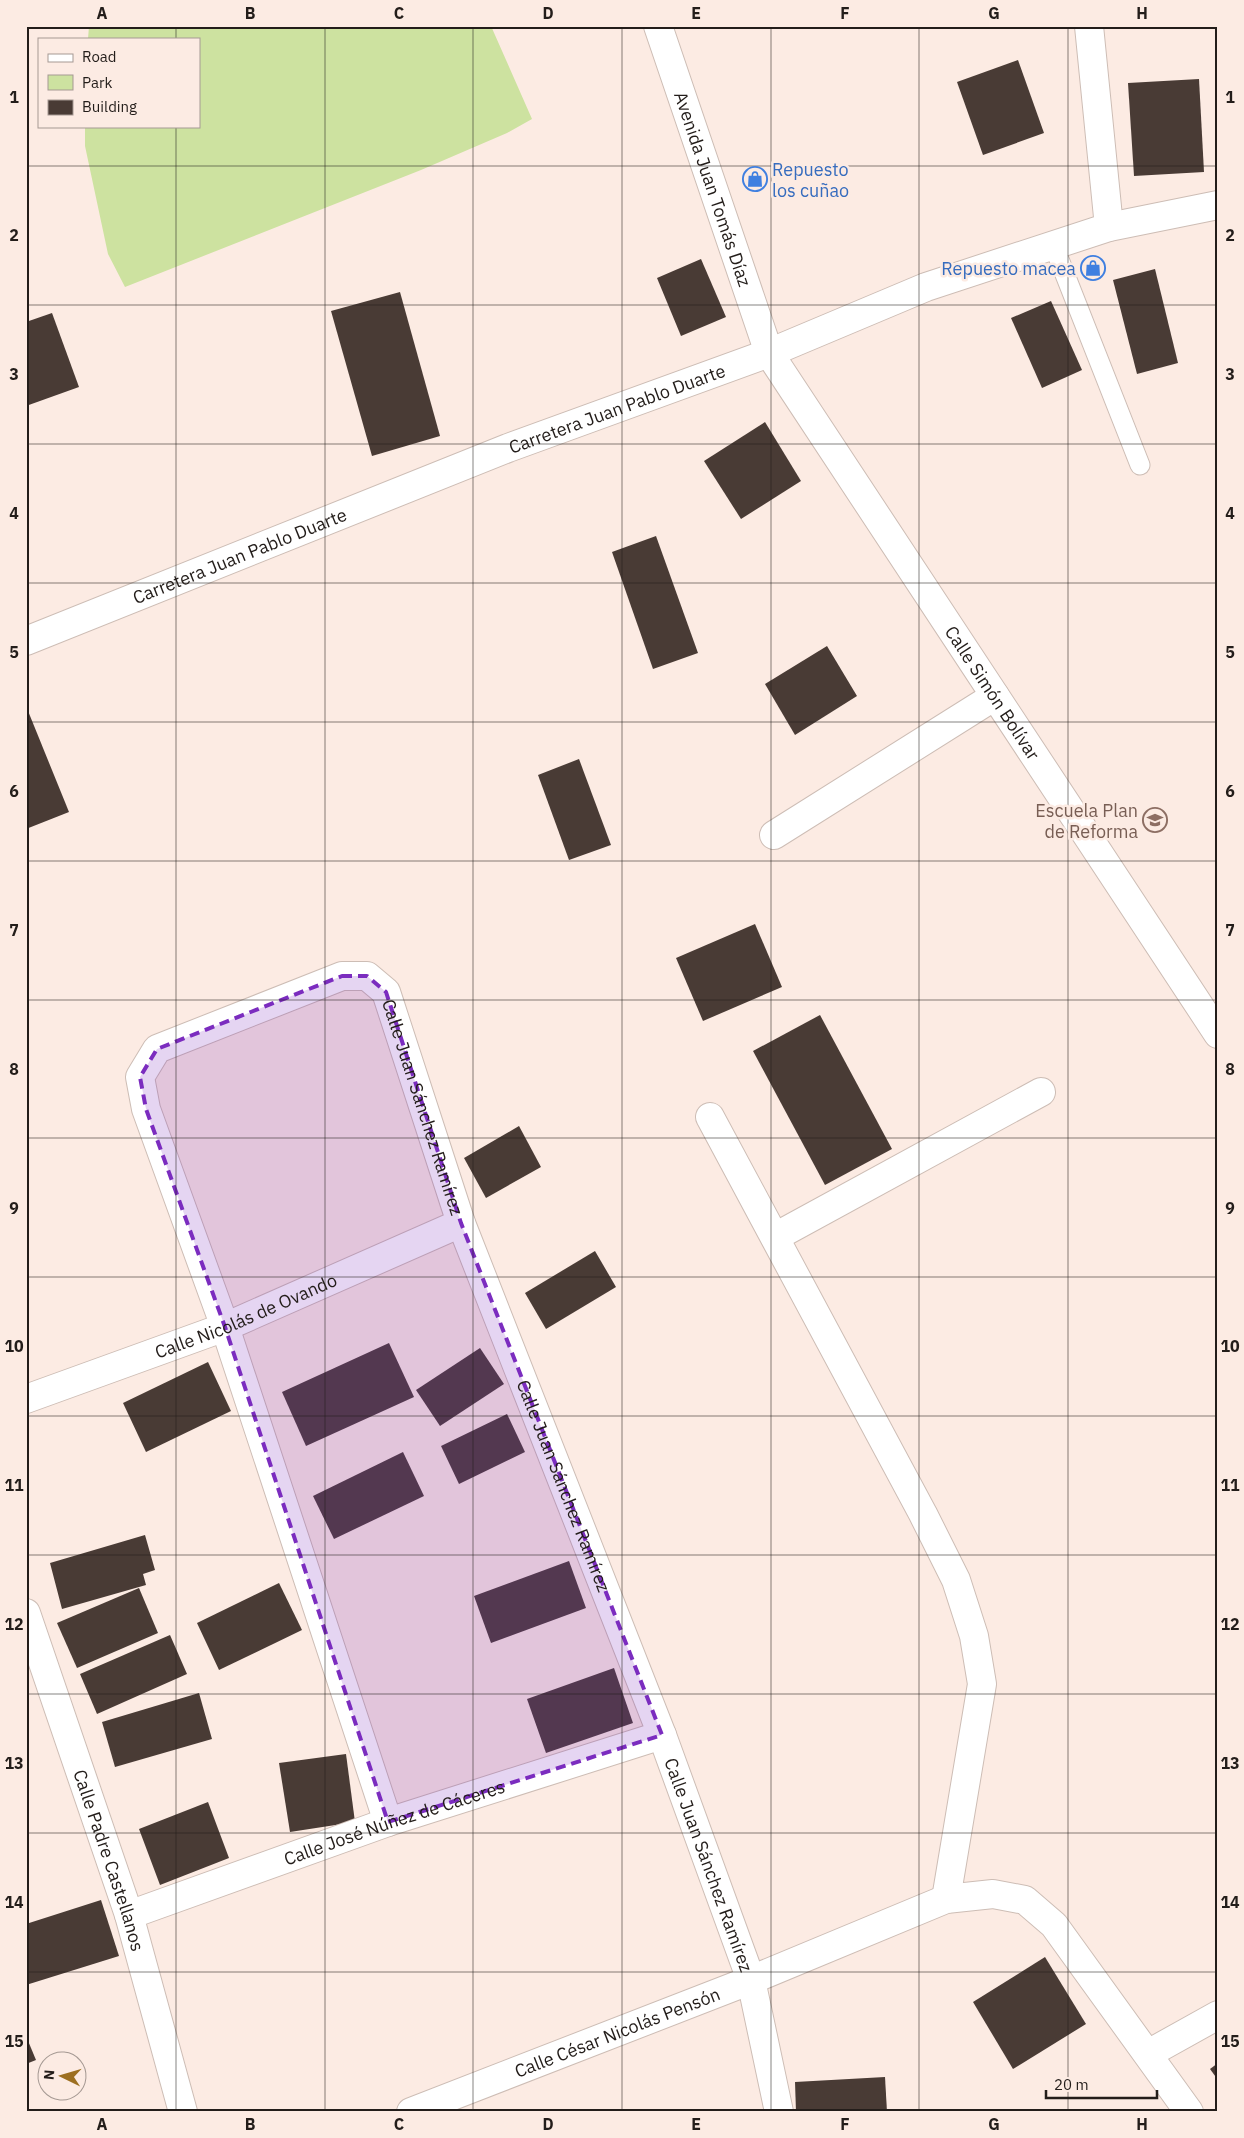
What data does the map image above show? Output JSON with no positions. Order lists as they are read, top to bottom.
{
  "streets": {
    "street": [
      "Avenida Juan Tomás Díaz",
      "Carretera Juan Pablo Duarte",
      "Calle Simón Bolívar",
      "Calle Juan Sánchez Ramírez",
      "Calle Nicolás de Ovando",
      "Calle José Núñez de Cáceres",
      "Calle Padre Castellanos",
      "Calle César Nicolás Pensón"
    ]
  },
  "crossings": [
    ["Avenida Juan Tomás Díaz", "Carretera Juan Pablo Duarte"],
    ["Avenida Juan Tomás Díaz", "Calle Simón Bolívar"],
    ["Carretera Juan Pablo Duarte", "Calle Simón Bolívar"],
    ["Calle Juan Sánchez Ramírez", "Calle Nicolás de Ovando"],
    ["Calle Juan Sánchez Ramírez", "Calle José Núñez de Cáceres"],
    ["Calle Juan Sánchez Ramírez", "Calle César Nicolás Pensón"],
    ["Calle José Núñez de Cáceres", "Calle Padre Castellanos"]
  ],
  "places": {
    "shop": ["Repuesto los cuñao", "Repuesto macea"],
    "school or university": ["Escuela Plan de Reforma"]
  },
  "legend": ["Road", "Park", "Building"],
  "scale_bar": "20 m",
  "north": "left",
  "grid": {
    "columns": [
      "A",
      "B",
      "C",
      "D",
      "E",
      "F",
      "G",
      "H"
    ],
    "rows": [
      "1",
      "2",
      "3",
      "4",
      "5",
      "6",
      "7",
      "8",
      "9",
      "10",
      "11",
      "12",
      "13",
      "14",
      "15"
    ]
  }
}
